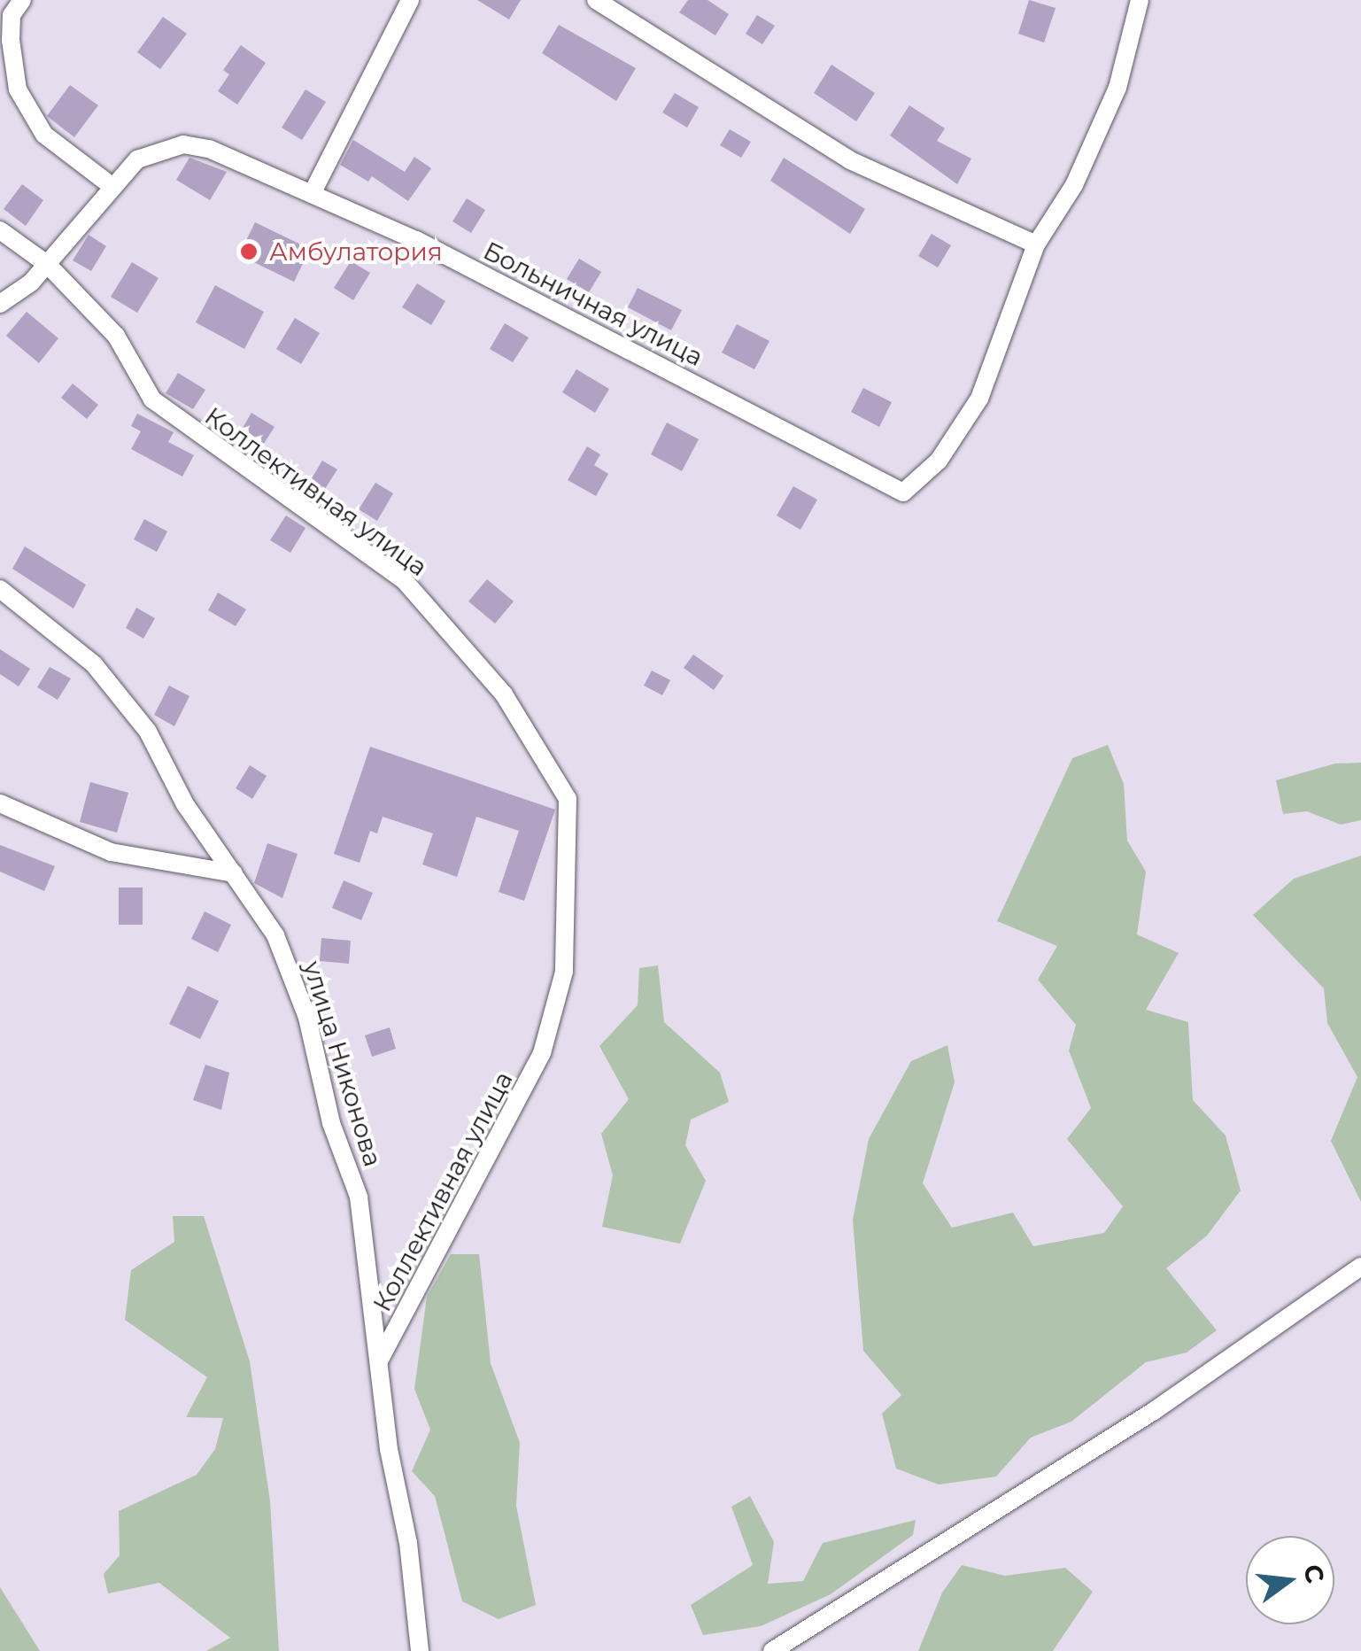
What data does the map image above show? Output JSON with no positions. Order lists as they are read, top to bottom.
{
  "streets": {
    "street": ["Больничная улица", "Коллективная улица", "улица Никонова"]
  },
  "crossings": [
    ["Больничная улица", "Коллективная улица"],
    ["Коллективная улица", "улица Никонова"]
  ],
  "places": ["Амбулатория"],
  "north": "right"
}
